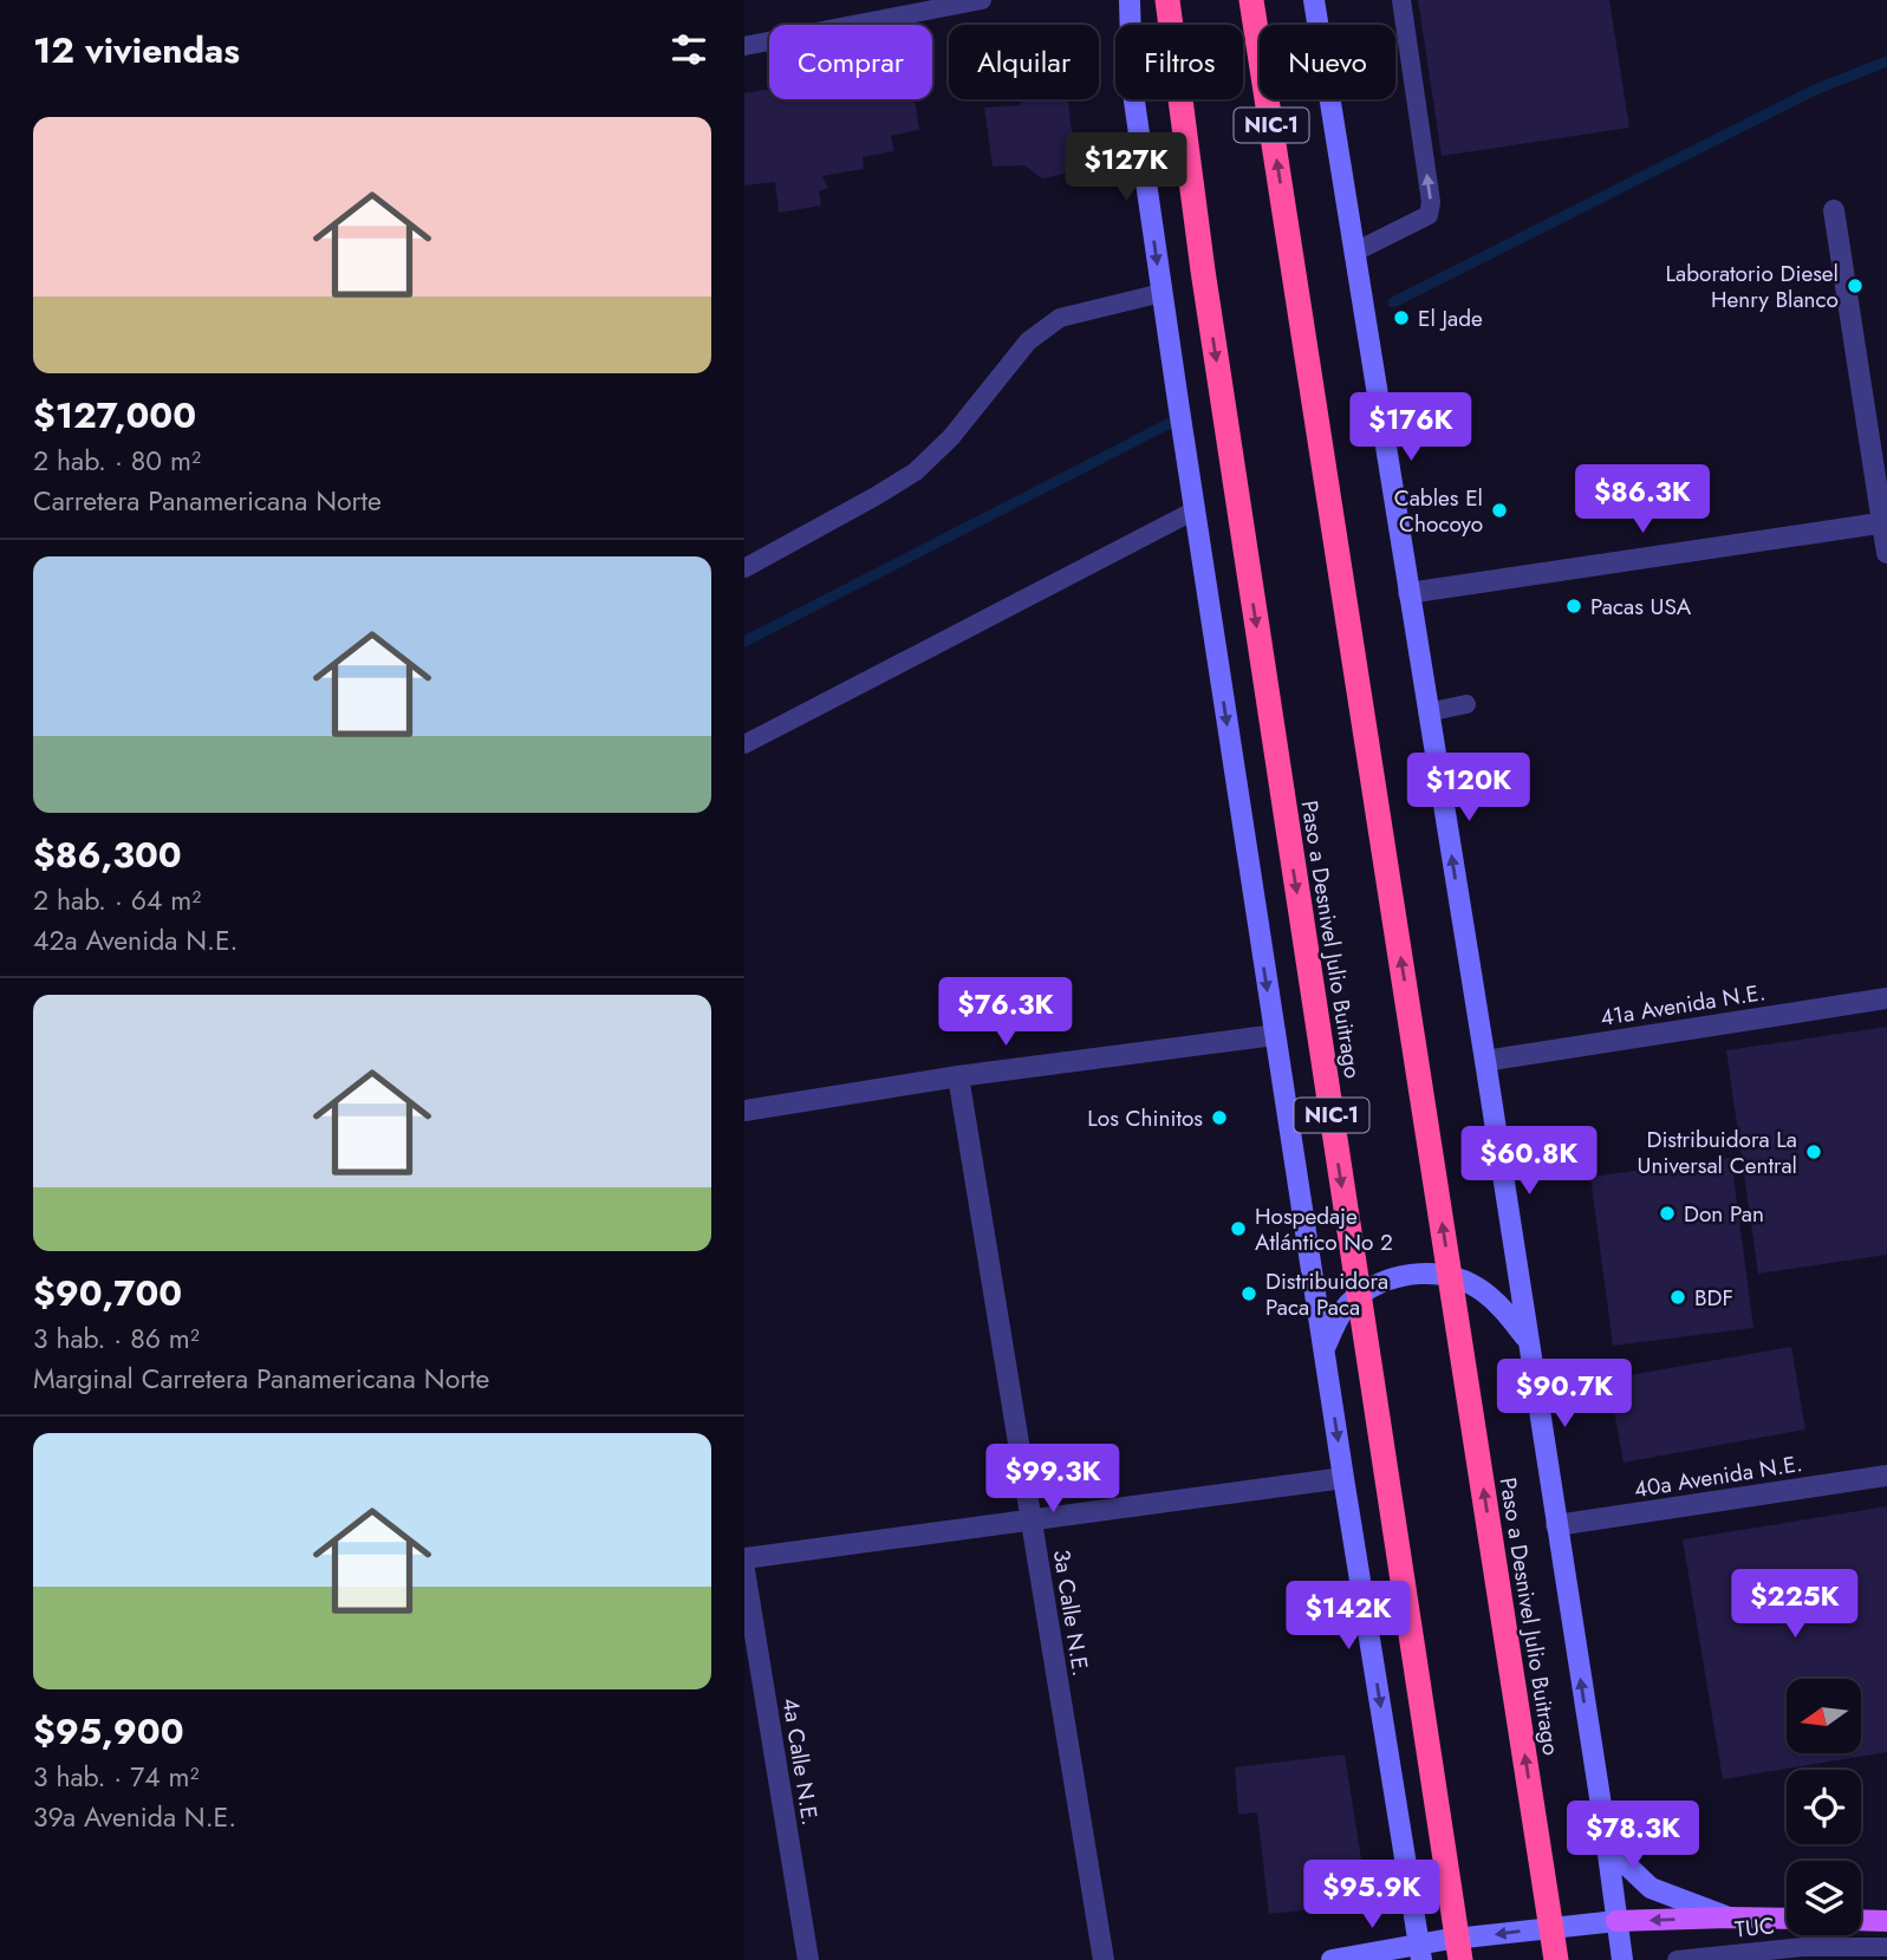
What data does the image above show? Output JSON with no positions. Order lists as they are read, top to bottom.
{
  "streets": {
    "highway": ["NIC-1", "Paso a Desnivel Julio Buitrago"],
    "street": [
      "41a Avenida N.E.",
      "40a Avenida N.E.",
      "3a Calle N.E.",
      "4a Calle N.E."
    ],
    "lane": ["TUC"]
  },
  "places": [
    "Laboratorio Diesel Henry Blanco",
    "El Jade",
    "Cables El Chocoyo",
    "Pacas USA",
    "Los Chinitos",
    "Distribuidora La Universal Central",
    "Don Pan",
    "Hospedaje Atlántico No 2",
    "Distribuidora Paca Paca",
    "BDF"
  ],
  "north": "left",
  "page": {
    "heading": "12 viviendas",
    "chip": [
      "Comprar",
      "Alquilar",
      "Filtros",
      "Nuevo"
    ],
    "list": [
      {
        "name": "$127,000",
        "note": "2 hab. · 80 m² · Carretera Panamericana Norte"
      },
      {
        "name": "$86,300",
        "note": "2 hab. · 64 m² · 42a Avenida N.E."
      },
      {
        "name": "$90,700",
        "note": "3 hab. · 86 m² · Marginal Carretera Panamericana Norte"
      },
      {
        "name": "$95,900",
        "note": "3 hab. · 74 m² · 39a Avenida N.E."
      }
    ],
    "price": [
      "$127K",
      "$176K",
      "$86.3K",
      "$120K",
      "$76.3K",
      "$60.8K",
      "$90.7K",
      "$99.3K",
      "$225K",
      "$142K",
      "$78.3K",
      "$95.9K"
    ]
  }
}
